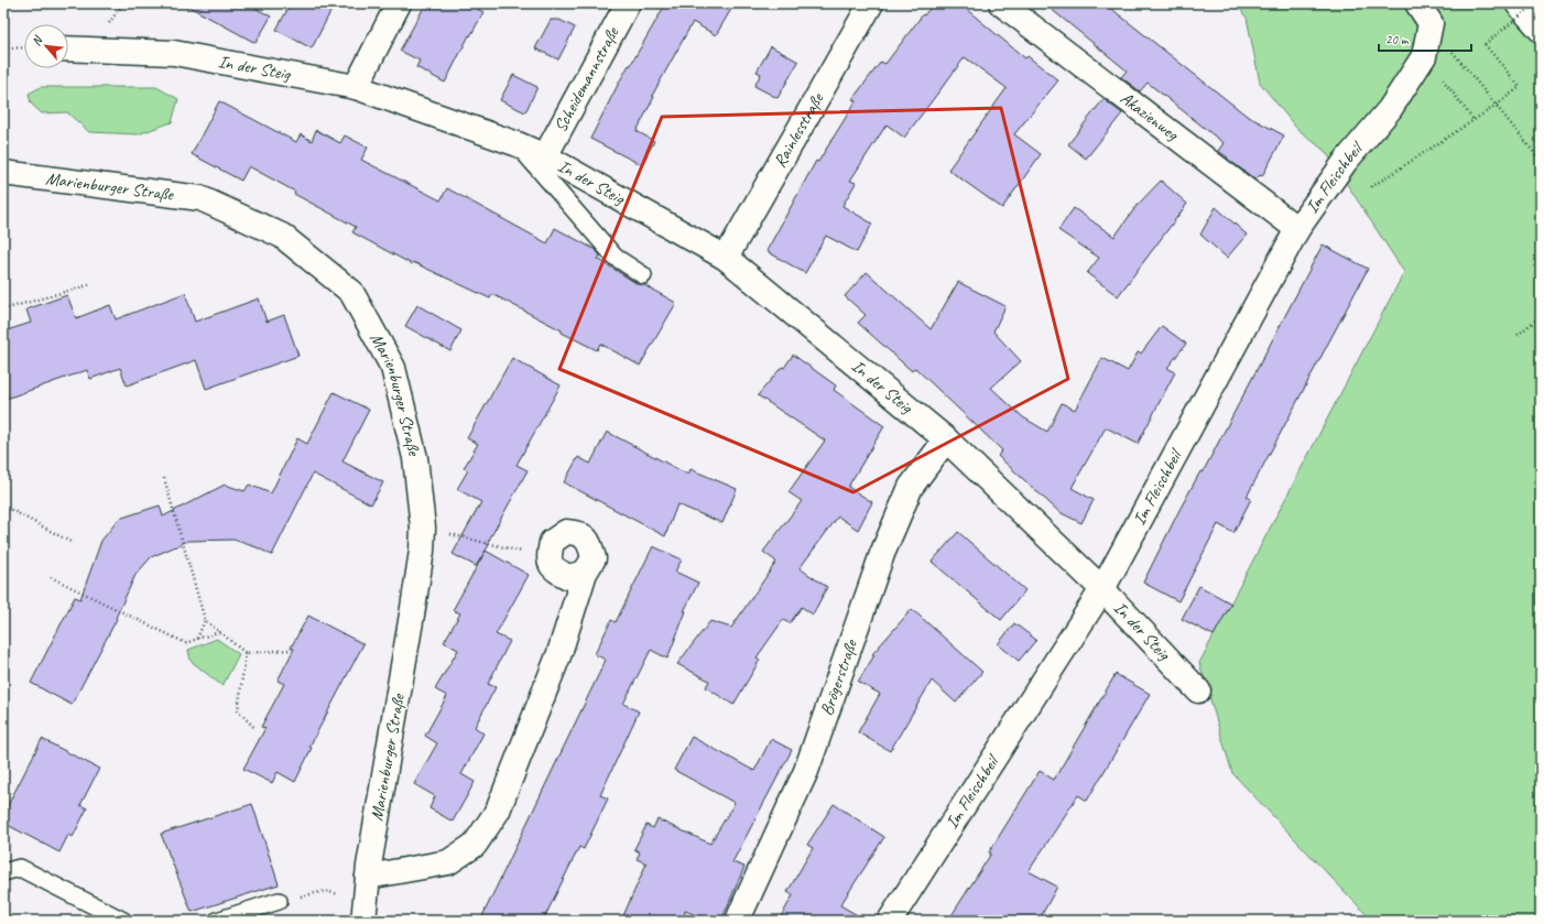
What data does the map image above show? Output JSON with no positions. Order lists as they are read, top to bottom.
{
  "streets": {
    "street": [
      "In der Steig",
      "Scheidemannstraße",
      "Akazienweg",
      "Rainlesstraße",
      "Im Fleischbeil",
      "Marienburger Straße",
      "Brögerstraße"
    ]
  },
  "crossings": [
    ["In der Steig", "Scheidemannstraße"],
    ["In der Steig", "Rainlesstraße"],
    ["In der Steig", "Im Fleischbeil"],
    ["In der Steig", "Brögerstraße"],
    ["Akazienweg", "Im Fleischbeil"]
  ],
  "scale_bar": "20 m",
  "north": "top left"
}
